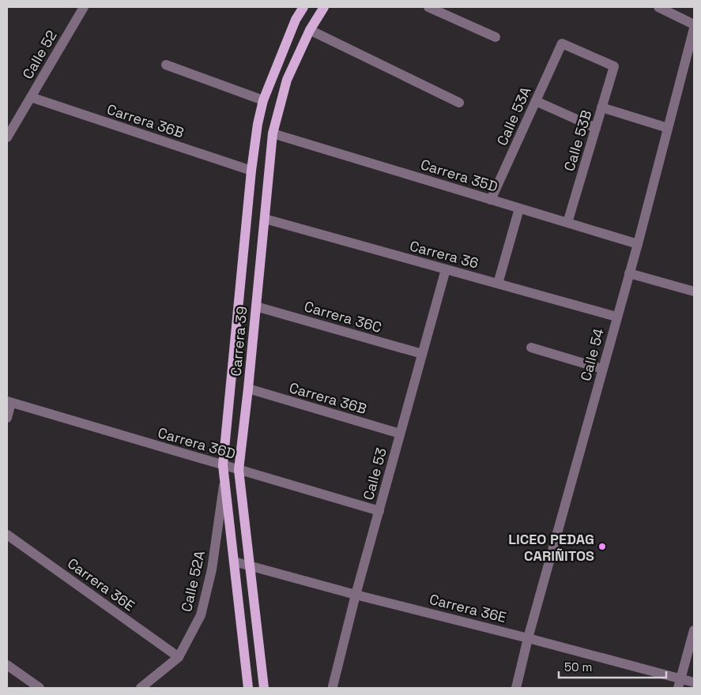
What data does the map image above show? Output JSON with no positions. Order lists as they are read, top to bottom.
{
  "streets": {
    "main road": ["Carrera 39"],
    "street": [
      "Calle 52",
      "Calle 53A",
      "Carrera 36B",
      "Calle 53B",
      "Carrera 35D",
      "Carrera 36",
      "Carrera 36C",
      "Calle 54",
      "Carrera 36D",
      "Calle 53",
      "Calle 52A",
      "Carrera 36E"
    ]
  },
  "crossings": [
    ["Calle 52", "Carrera 36B"],
    ["Calle 53A", "Calle 53B"],
    ["Calle 53A", "Carrera 35D"],
    ["Carrera 36B", "Carrera 39"],
    ["Carrera 36B", "Calle 53"],
    ["Calle 53B", "Carrera 35D"],
    ["Carrera 35D", "Carrera 39"],
    ["Carrera 35D", "Calle 54"],
    ["Carrera 36", "Carrera 39"],
    ["Carrera 36", "Calle 54"],
    ["Carrera 36", "Calle 53"],
    ["Carrera 36C", "Carrera 39"],
    ["Carrera 36C", "Calle 53"],
    ["Carrera 39", "Carrera 36D"],
    ["Carrera 39", "Calle 52A"],
    ["Carrera 39", "Carrera 36E"],
    ["Calle 54", "Carrera 36E"],
    ["Carrera 36D", "Calle 53"],
    ["Calle 53", "Carrera 36E"],
    ["Calle 52A", "Carrera 36E"]
  ],
  "places": ["LICEO PEDAG CARIÑITOS"],
  "scale_bar": "50 m"
}
